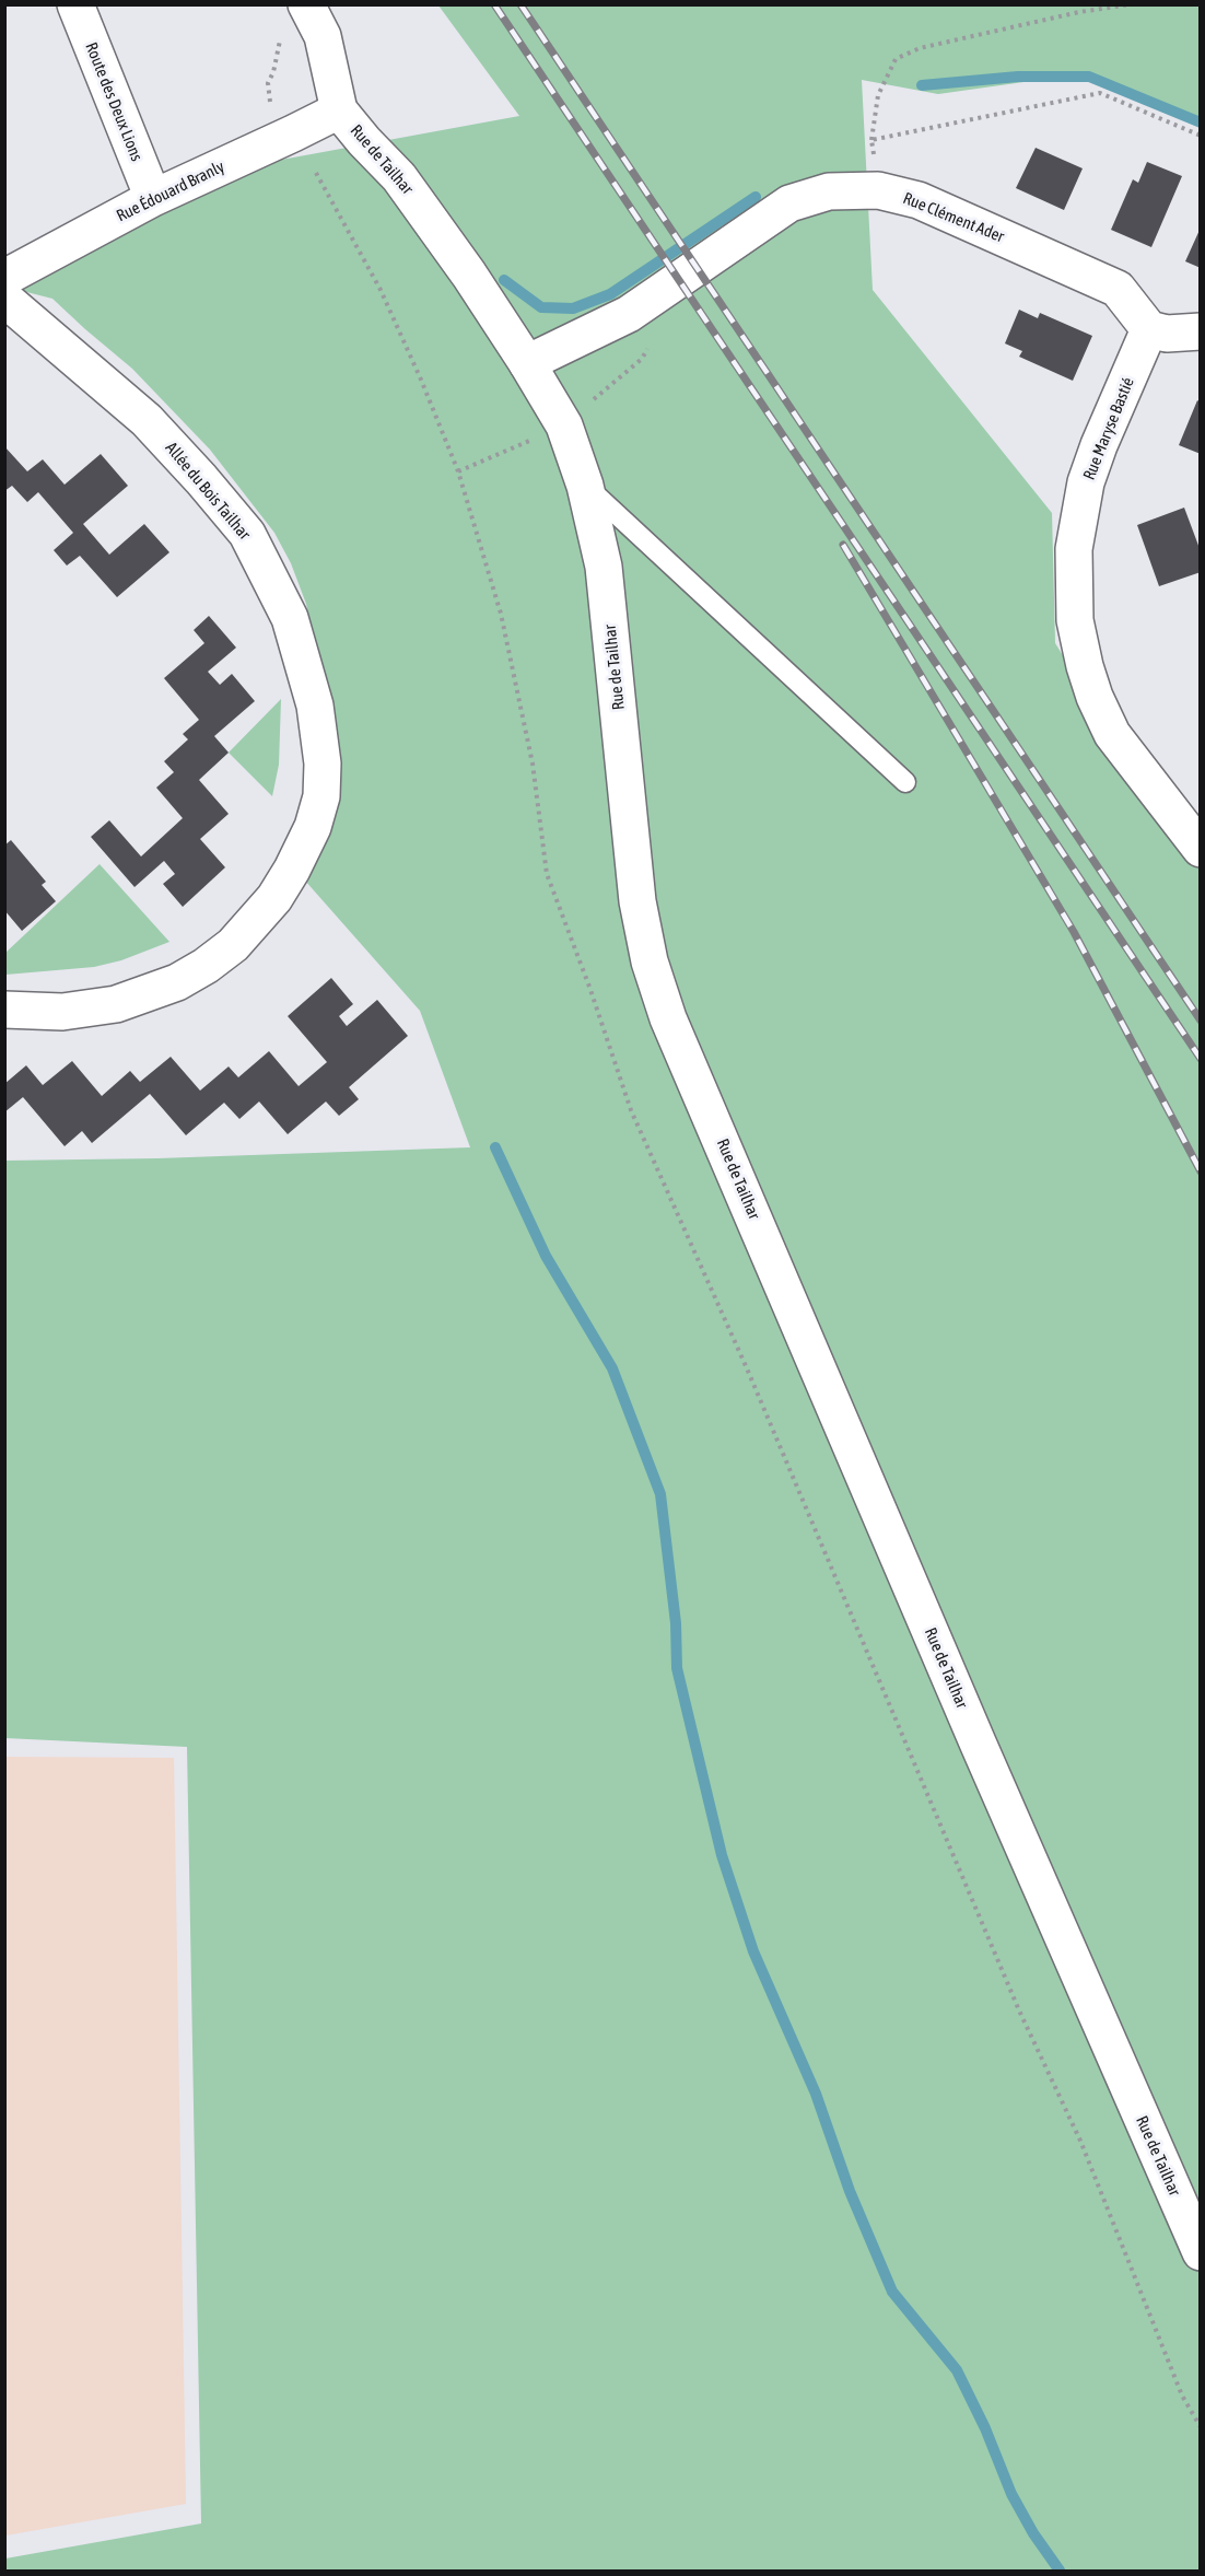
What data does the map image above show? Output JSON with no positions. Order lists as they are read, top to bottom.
{
  "streets": {
    "street": [
      "Route des Deux Lions",
      "Rue de Tailhar",
      "Rue Édouard Branly",
      "Rue Clément Ader",
      "Rue Maryse Bastié",
      "Allée du Bois Tailhar"
    ]
  },
  "crossings": [
    ["Route des Deux Lions", "Rue Édouard Branly"],
    ["Rue de Tailhar", "Rue Édouard Branly"],
    ["Rue de Tailhar", "Rue Clément Ader"],
    ["Rue Clément Ader", "Rue Maryse Bastié"]
  ]
}
